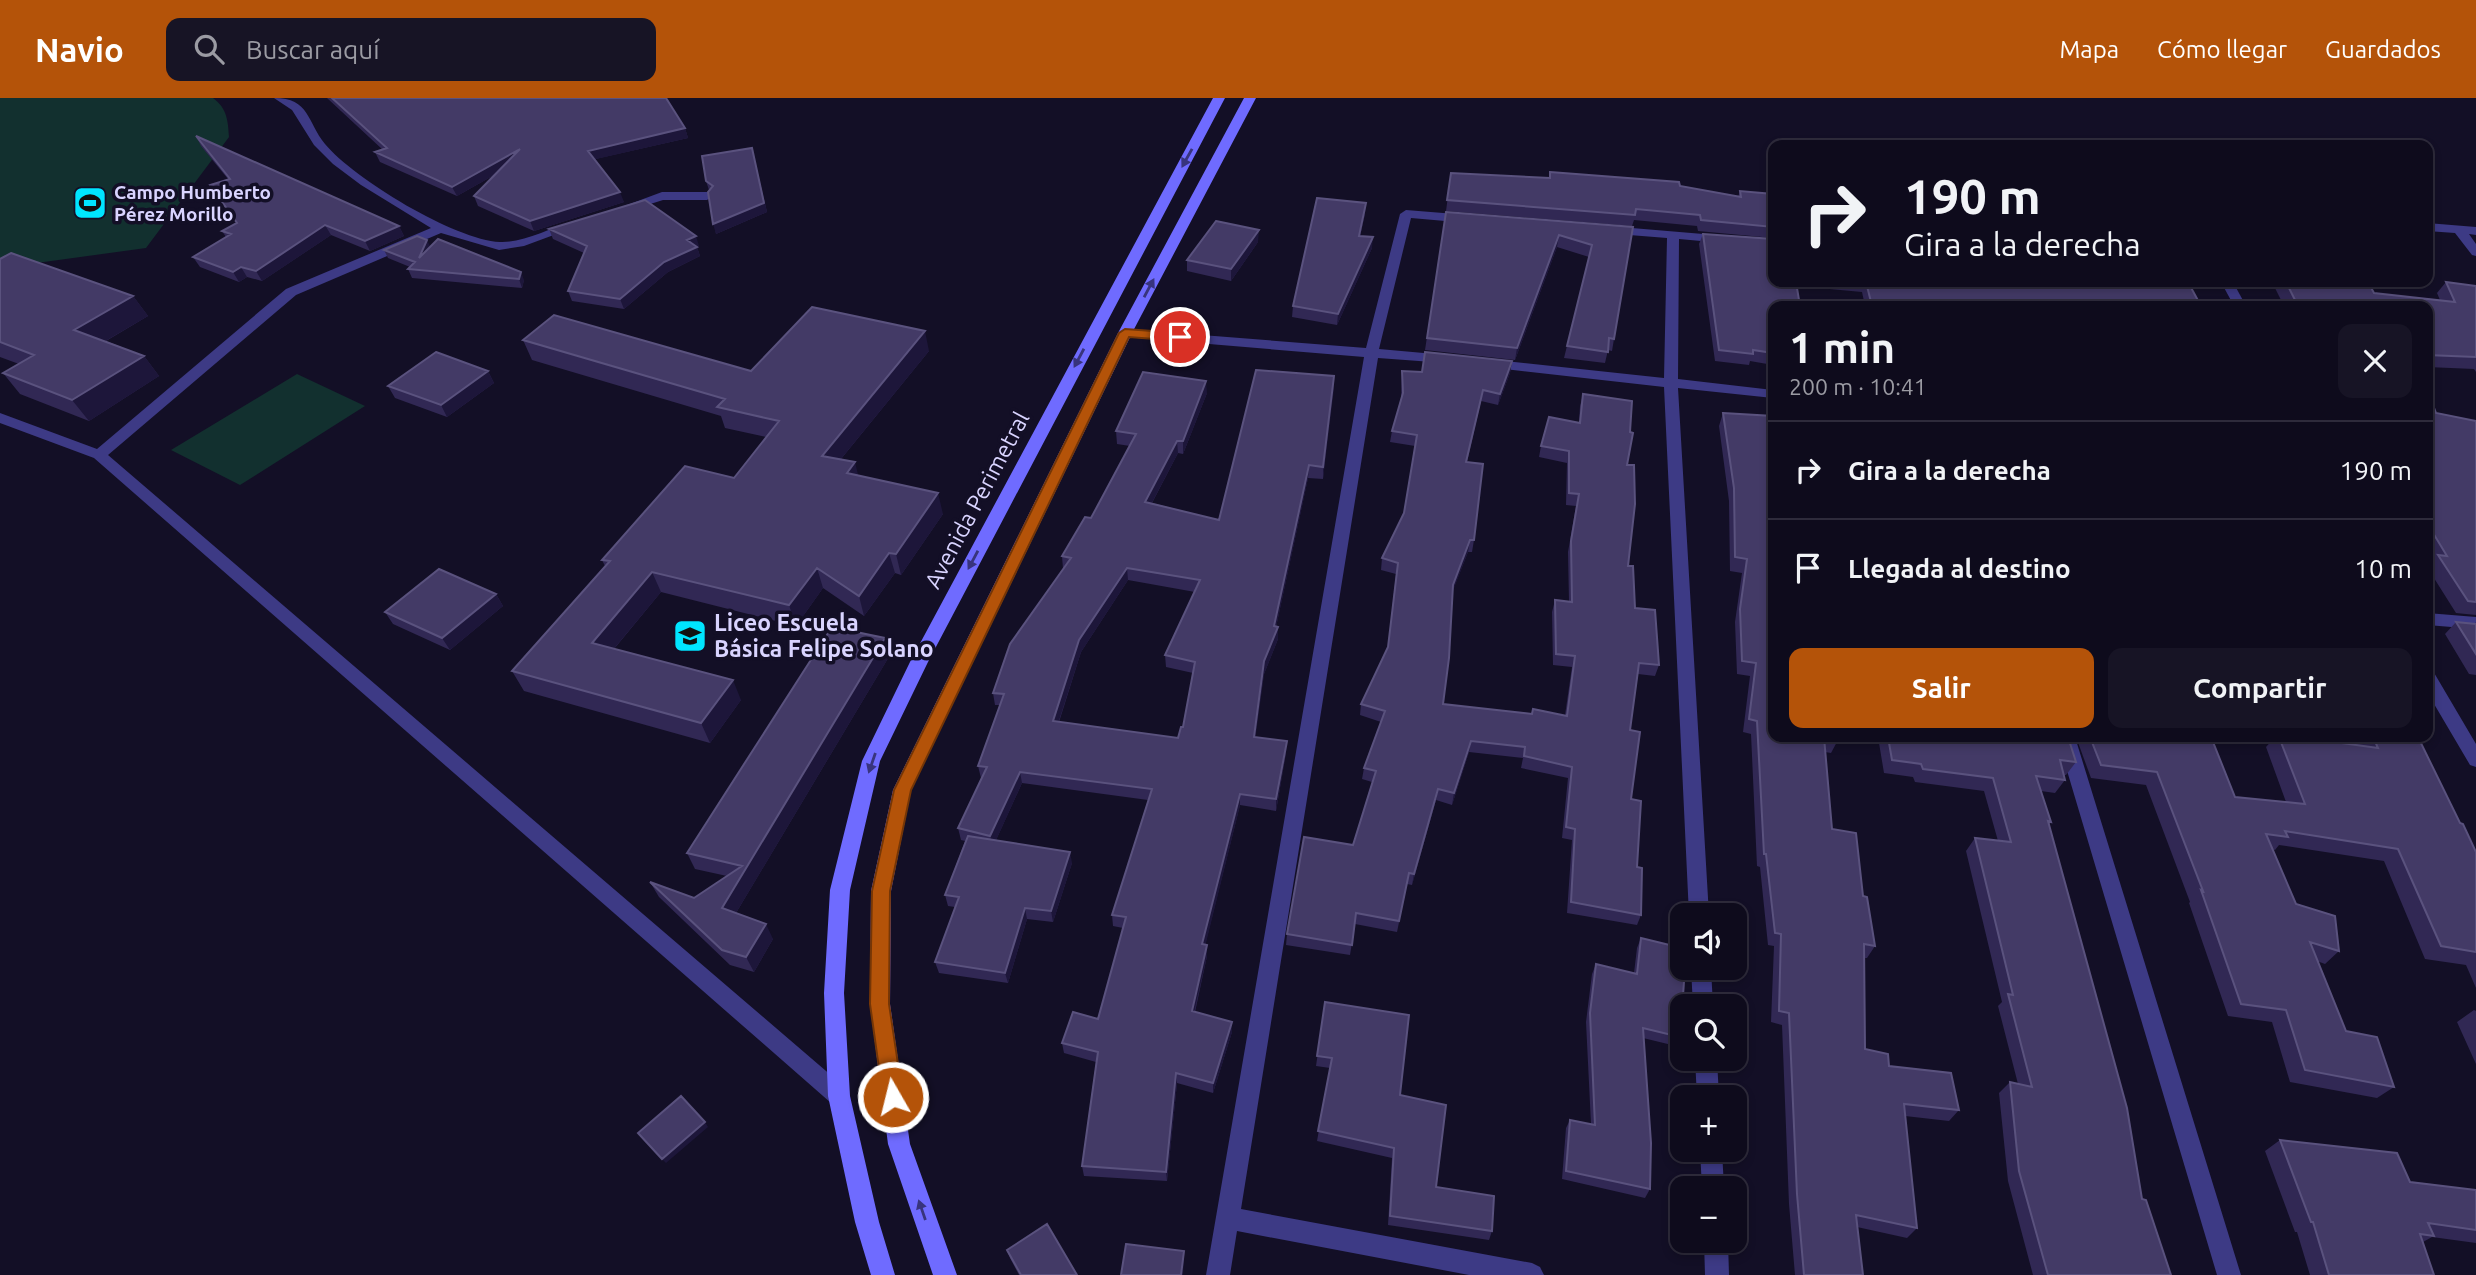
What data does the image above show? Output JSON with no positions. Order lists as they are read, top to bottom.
{
  "streets": {
    "main road": ["Avenida Perimetral"]
  },
  "places": {
    "sports": ["Campo Humberto Pérez Morillo"],
    "school or university": ["Liceo Escuela Básica Felipe Solano"]
  },
  "page": {
    "header": "Navio",
    "search": "Buscar aquí",
    "nav": ["Mapa", "Cómo llegar", "Guardados"],
    "turn": ["190 m", "Gira a la derecha"],
    "heading": ["1 min", "200 m · 10:41"],
    "list": [
      {
        "name": "Gira a la derecha",
        "value": "190 m"
      },
      {
        "name": "Llegada al destino",
        "value": "10 m"
      }
    ],
    "buttons": ["Salir", "Compartir"],
    "map_buttons": ["+", "−"]
  }
}
